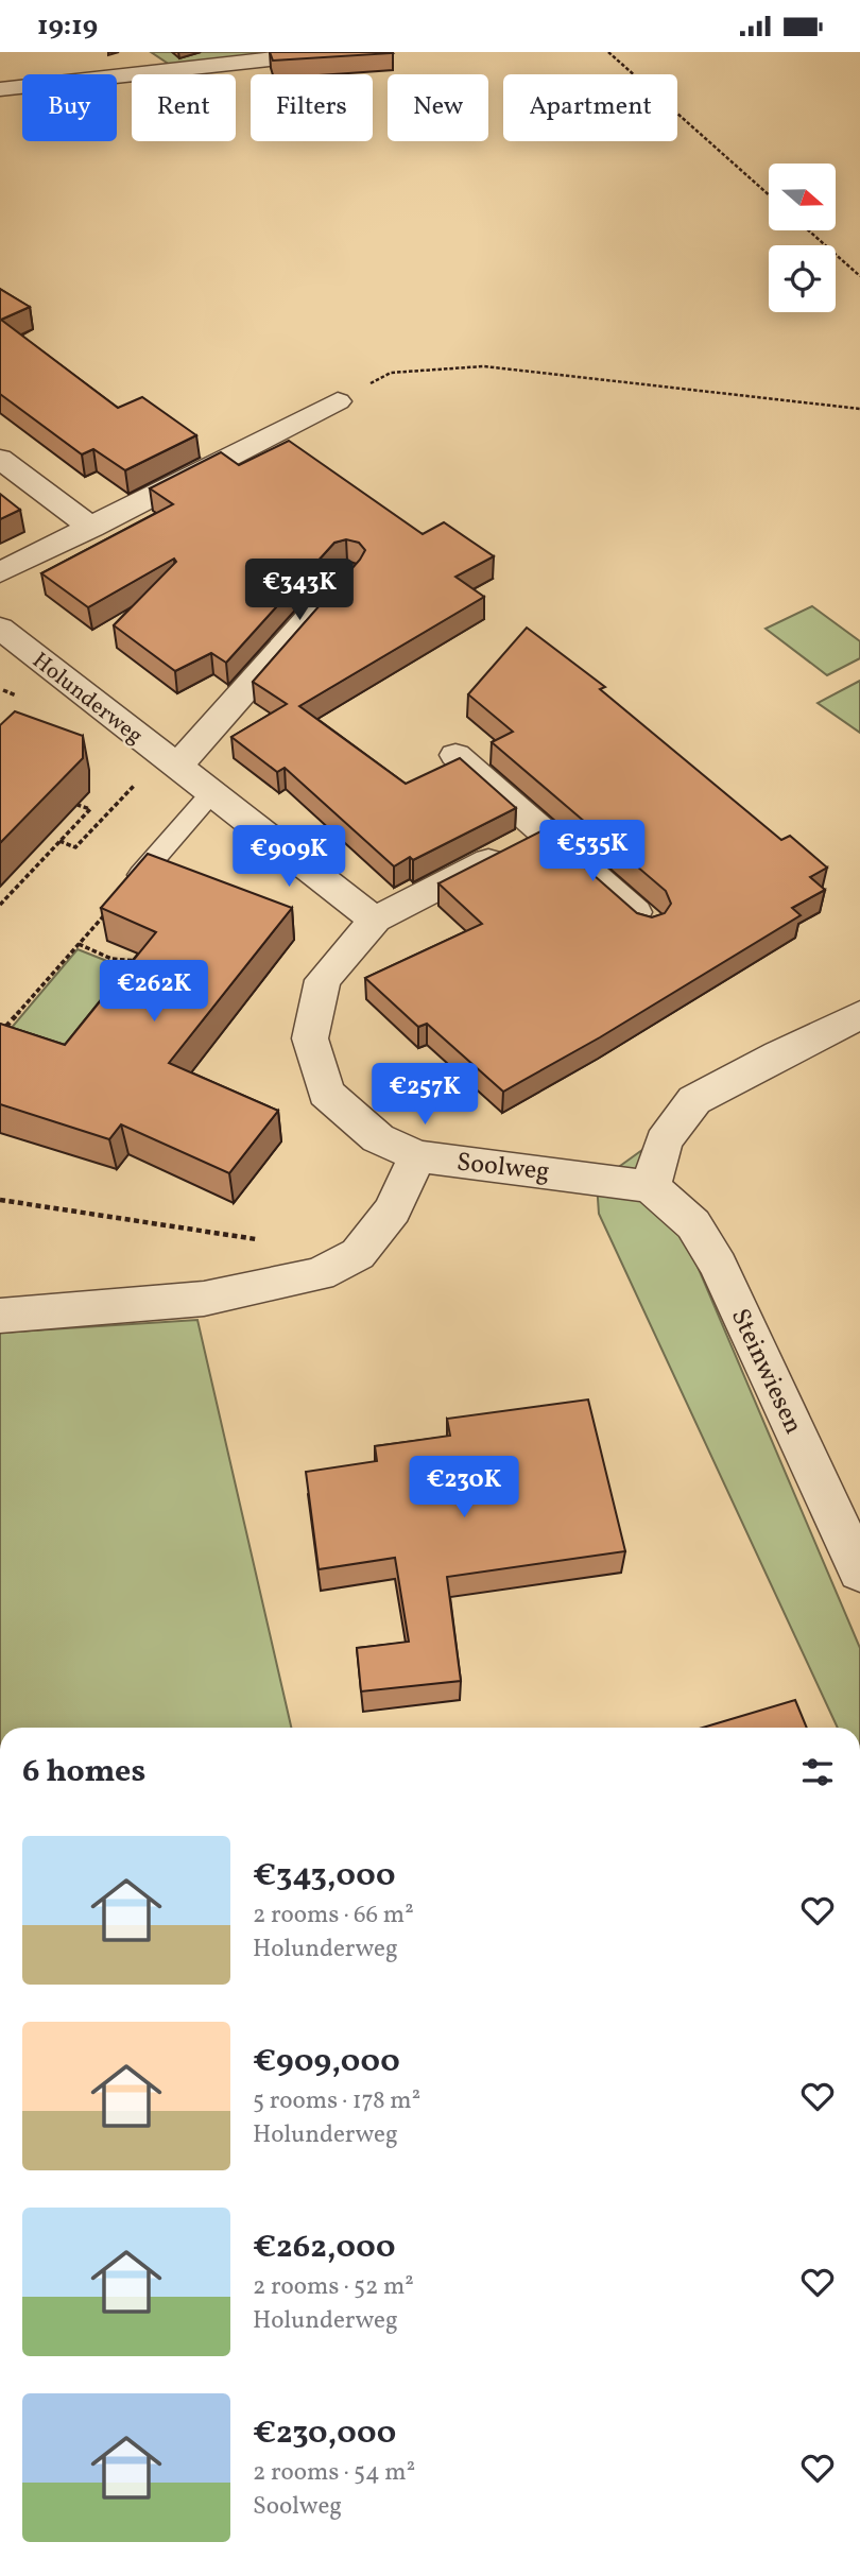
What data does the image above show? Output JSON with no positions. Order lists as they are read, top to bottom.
{
  "streets": {
    "street": ["Holunderweg", "Soolweg", "Steinwiesen"]
  },
  "crossings": [
    ["Soolweg", "Steinwiesen"]
  ],
  "north": "right",
  "page": {
    "status": "19:19",
    "chip": [
      "Buy",
      "Rent",
      "Filters",
      "New",
      "Apartment"
    ],
    "price": [
      "€343K",
      "€535K",
      "€909K",
      "€262K",
      "€257K",
      "€230K"
    ],
    "heading": "6 homes",
    "list": [
      {
        "name": "€343,000",
        "note": "2 rooms · 66 m² · Holunderweg"
      },
      {
        "name": "€909,000",
        "note": "5 rooms · 178 m² · Holunderweg"
      },
      {
        "name": "€262,000",
        "note": "2 rooms · 52 m² · Holunderweg"
      },
      {
        "name": "€230,000",
        "note": "2 rooms · 54 m² · Soolweg"
      }
    ]
  }
}
